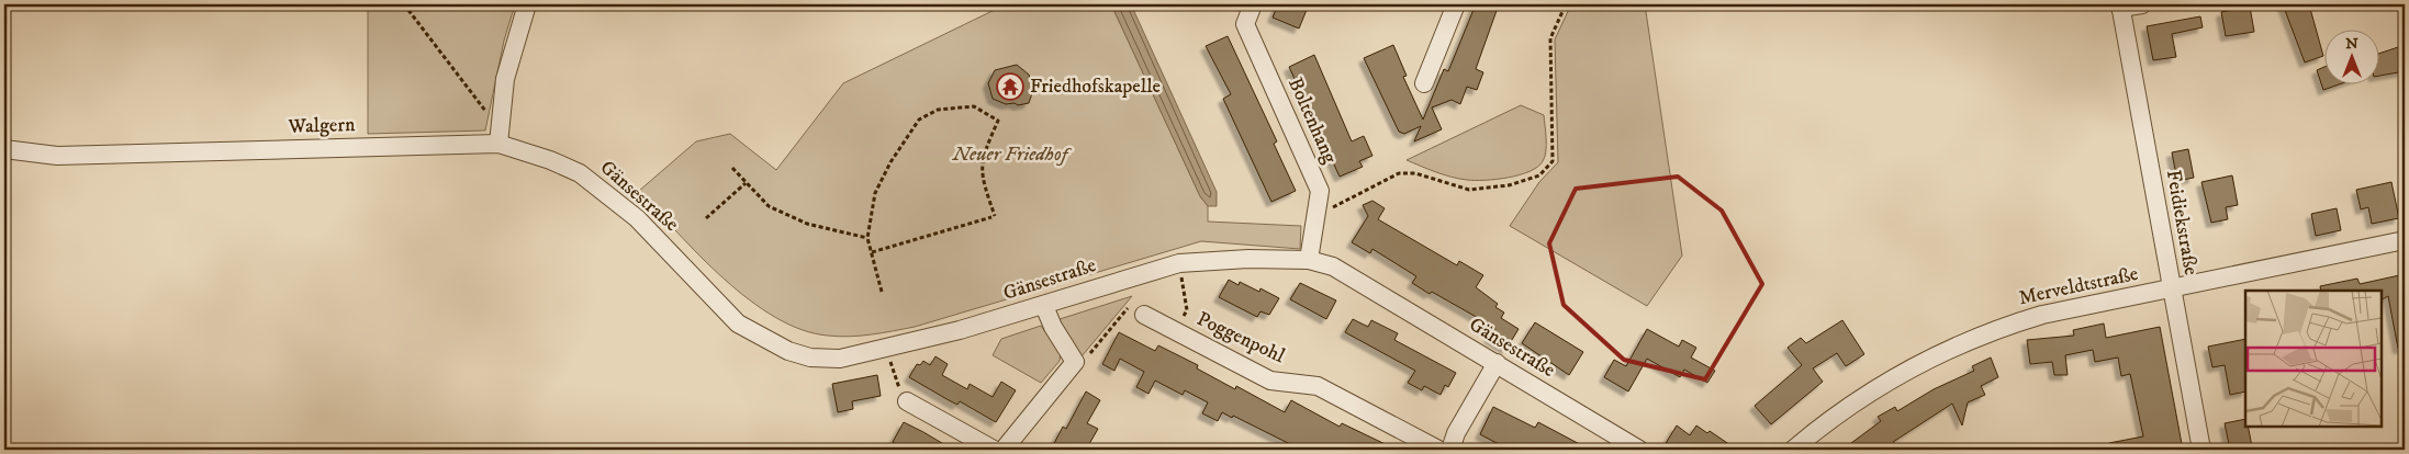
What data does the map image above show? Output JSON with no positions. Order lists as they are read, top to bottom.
{
  "streets": {
    "street": [
      "Boltenhang",
      "Walgern",
      "Gänsestraße",
      "Feidiekstraße",
      "Merveldtstraße",
      "Poggenpohl"
    ]
  },
  "crossings": [
    ["Boltenhang", "Gänsestraße"],
    ["Walgern", "Gänsestraße"],
    ["Feidiekstraße", "Merveldtstraße"]
  ],
  "parks": ["Neuer Friedhof"],
  "places": {
    "temple": ["Friedhofskapelle"]
  },
  "north": "top"
}
